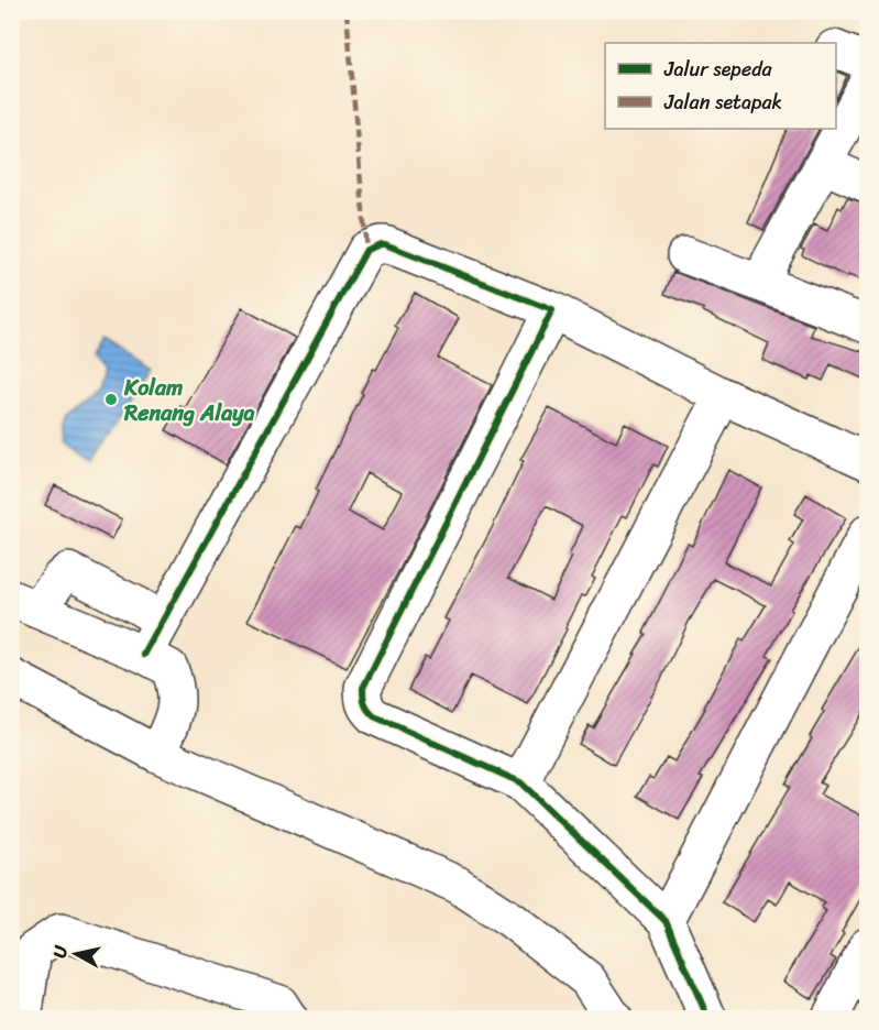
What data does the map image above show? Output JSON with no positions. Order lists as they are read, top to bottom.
{
  "places": ["Kolam Renang Alaya"],
  "legend": ["Jalur sepeda", "Jalan setapak"],
  "north": "left"
}
